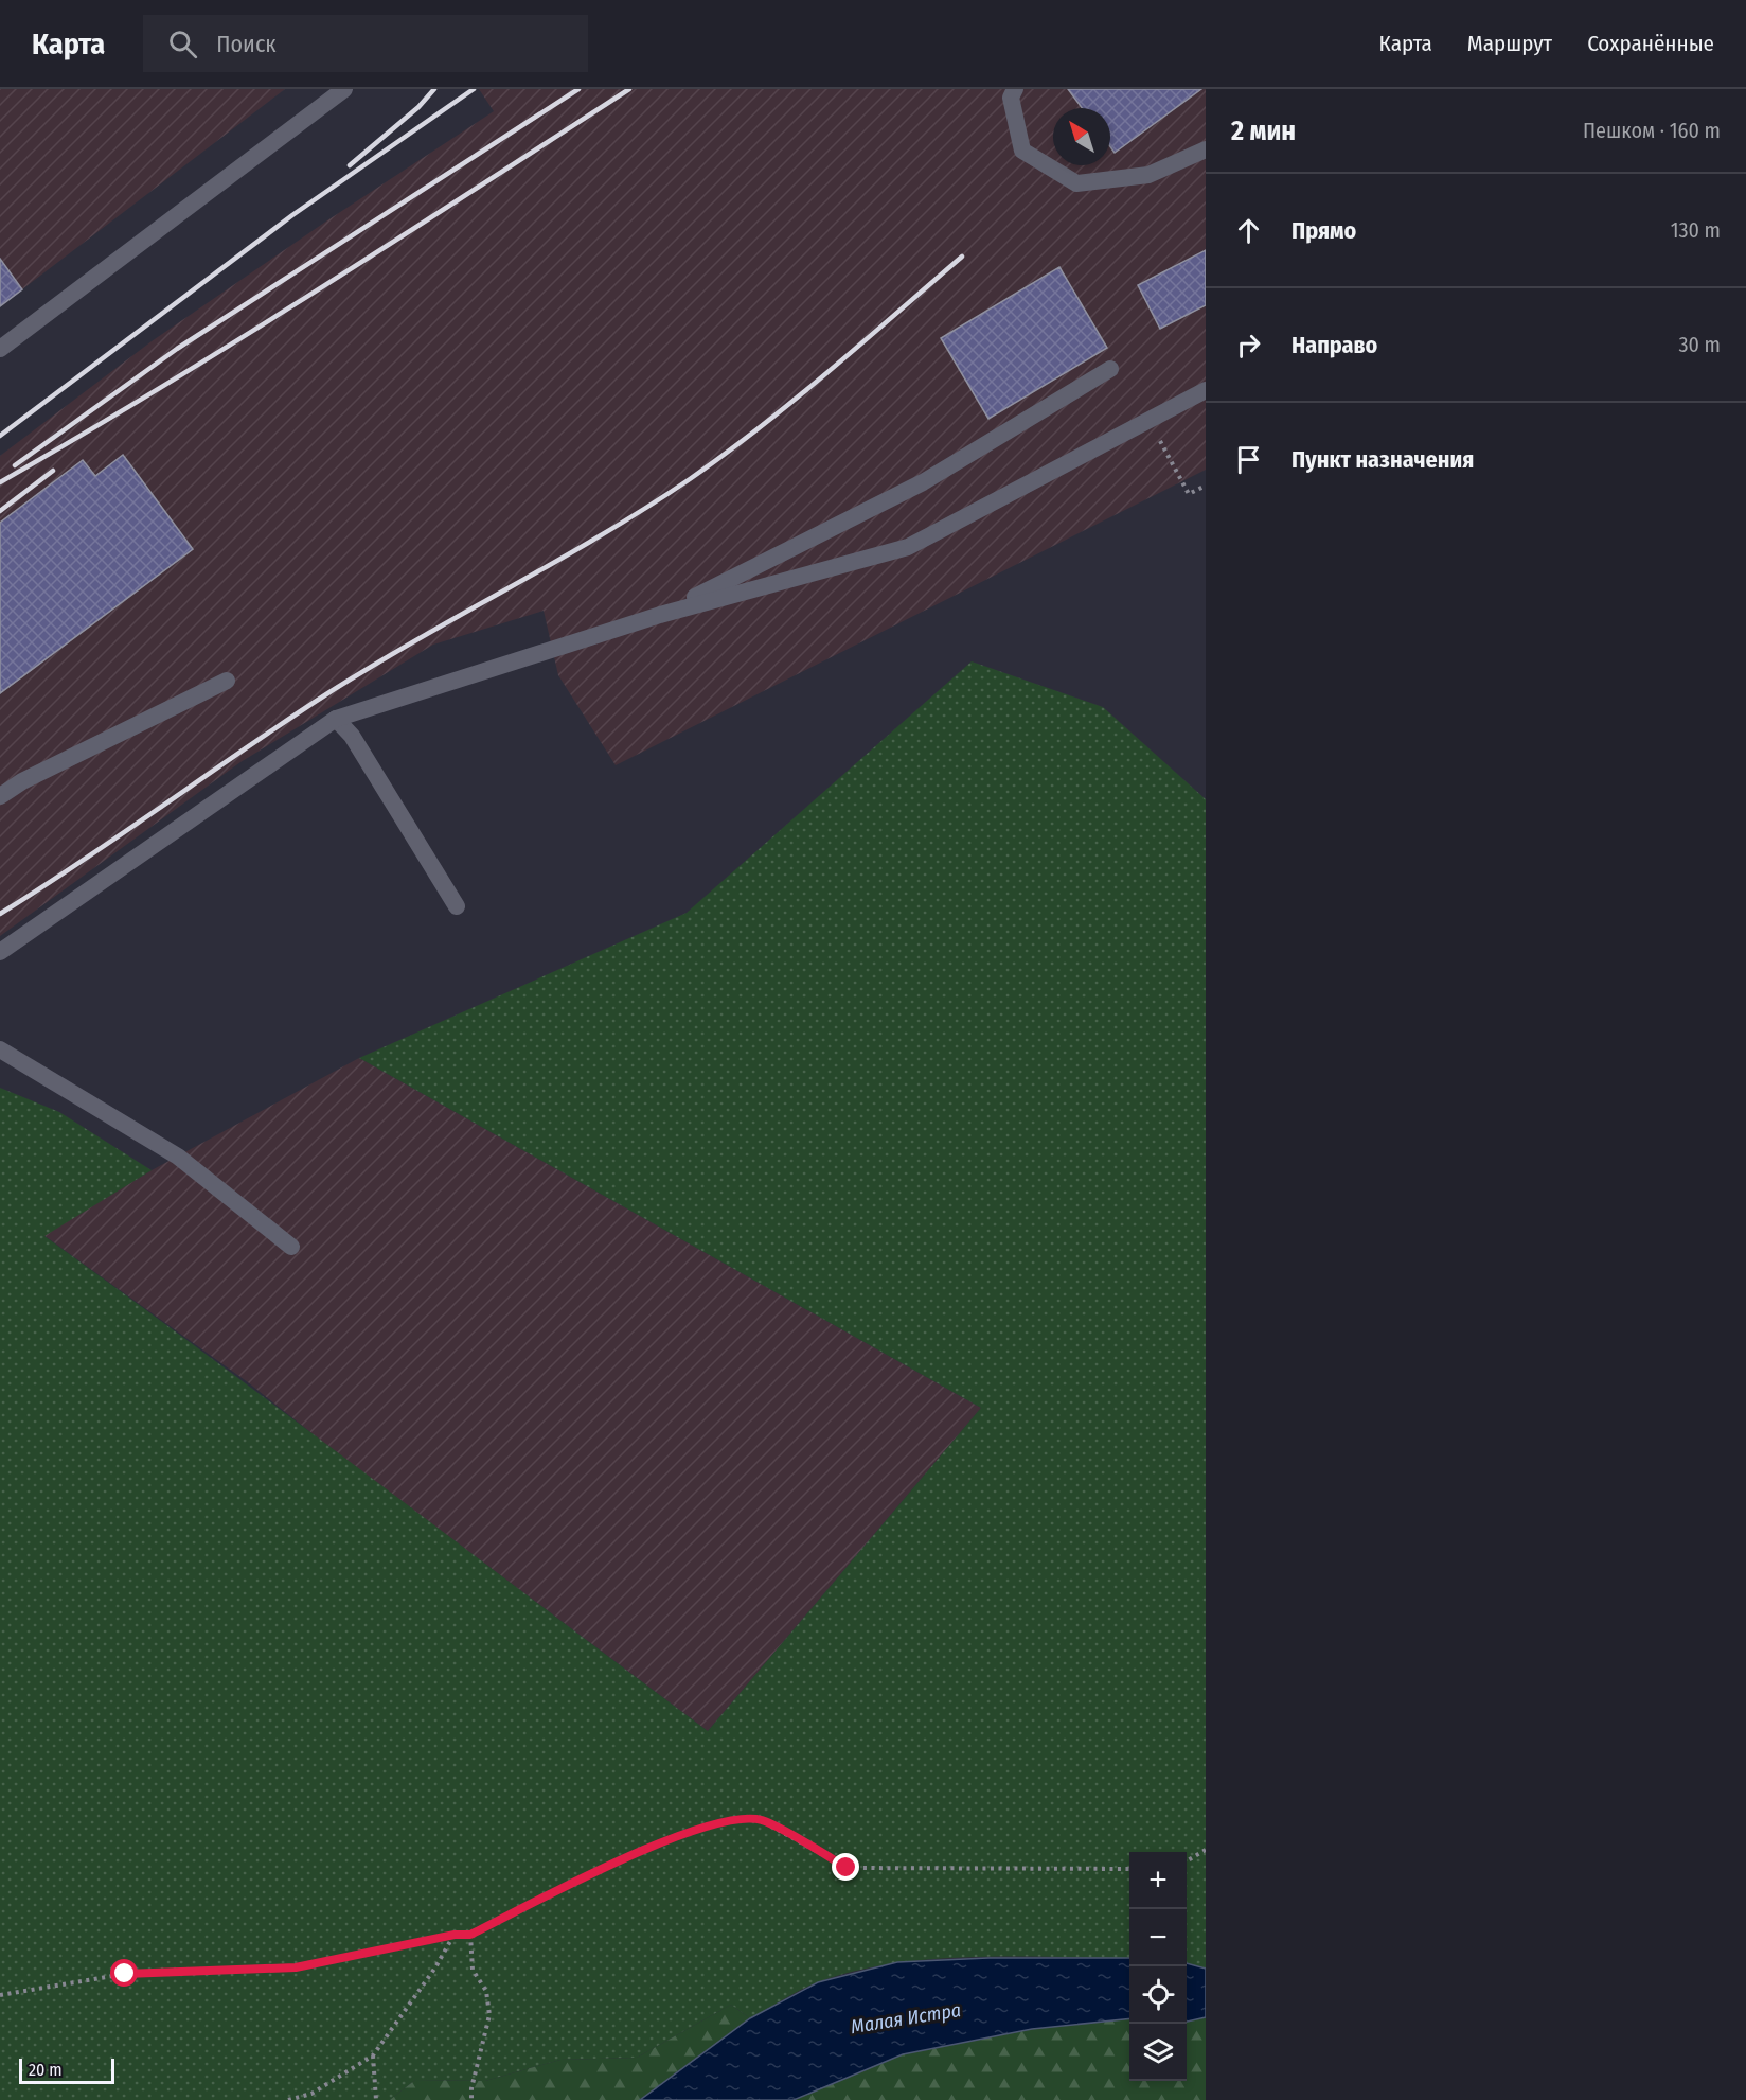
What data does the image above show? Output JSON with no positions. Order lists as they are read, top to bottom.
{
  "water": ["Малая Истра"],
  "scale_bar": "20 m",
  "north": "top left",
  "page": {
    "header": "Карта",
    "search": "Поиск",
    "nav": ["Карта", "Маршрут", "Сохранённые"],
    "heading": ["2 мин", "Пешком · 160 m"],
    "list": [
      ["Прямо", "130 m"],
      ["Направо", "30 m"],
      "Пункт назначения"
    ],
    "map_buttons": ["+", "−"],
    "scale": "20 m"
  }
}
